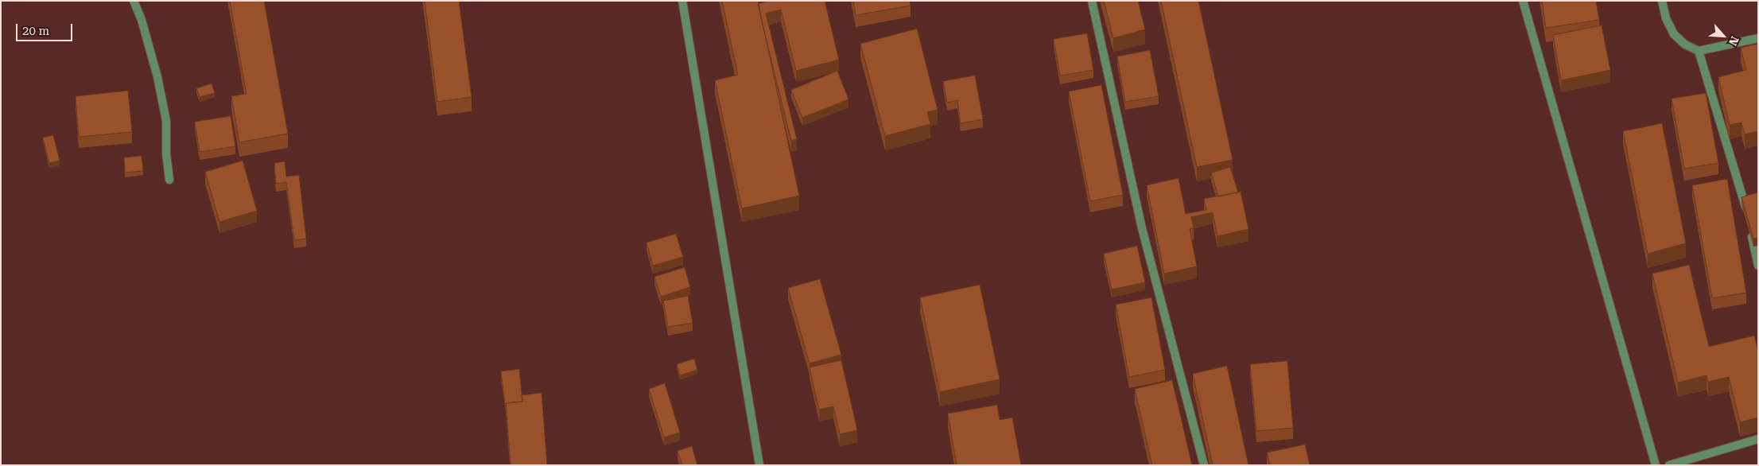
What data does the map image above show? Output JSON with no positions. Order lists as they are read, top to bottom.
{
  "scale_bar": "20 m",
  "north": "bottom right"
}
